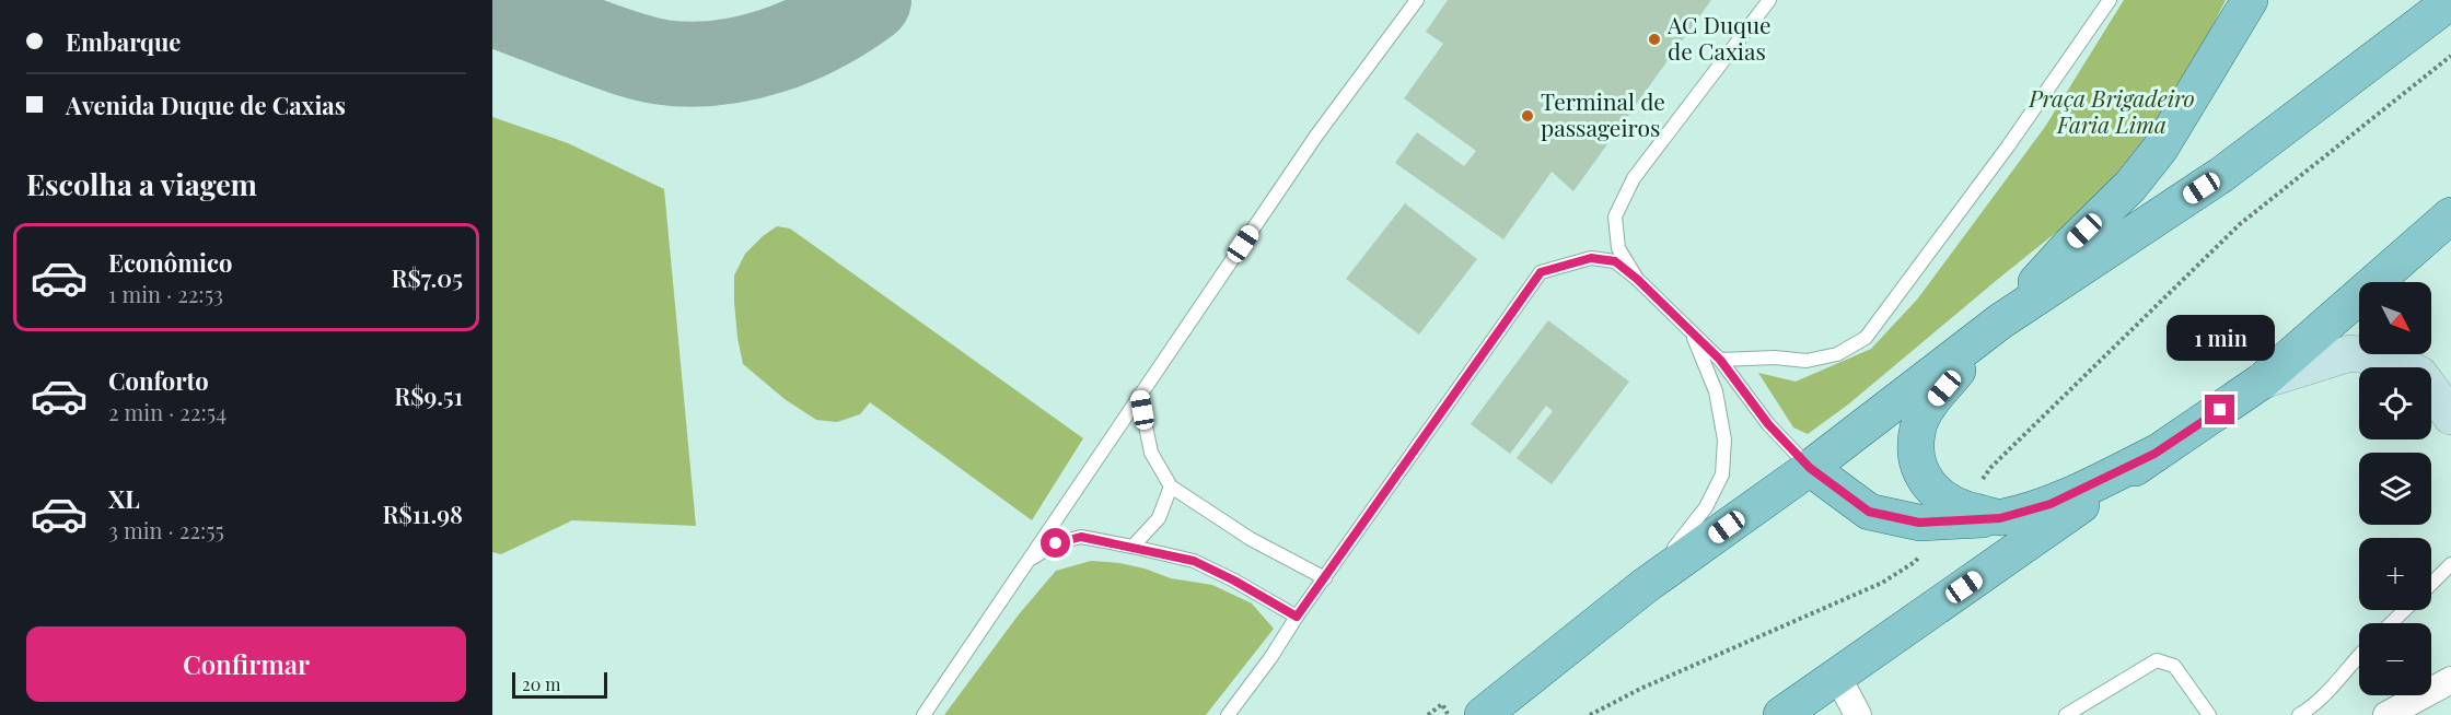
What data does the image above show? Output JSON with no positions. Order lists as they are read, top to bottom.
{
  "parks": ["Praça Brigadeiro Faria Lima"],
  "places": ["AC Duque de Caxias", "Terminal de passageiros"],
  "scale_bar": "20 m",
  "north": "bottom right",
  "page": {
    "banner": ["Embarque", "Avenida Duque de Caxias"],
    "heading": "Escolha a viagem",
    "list": [
      {
        "name": "Econômico",
        "note": "1 min · 22:53",
        "value": "R$7.05"
      },
      {
        "name": "Conforto",
        "note": "2 min · 22:54",
        "value": "R$9.51"
      },
      {
        "name": "XL",
        "note": "3 min · 22:55",
        "value": "R$11.98"
      }
    ],
    "map_buttons": ["+", "−"],
    "bubble": "1 min",
    "buttons": "Confirmar",
    "scale": "20 m"
  }
}
